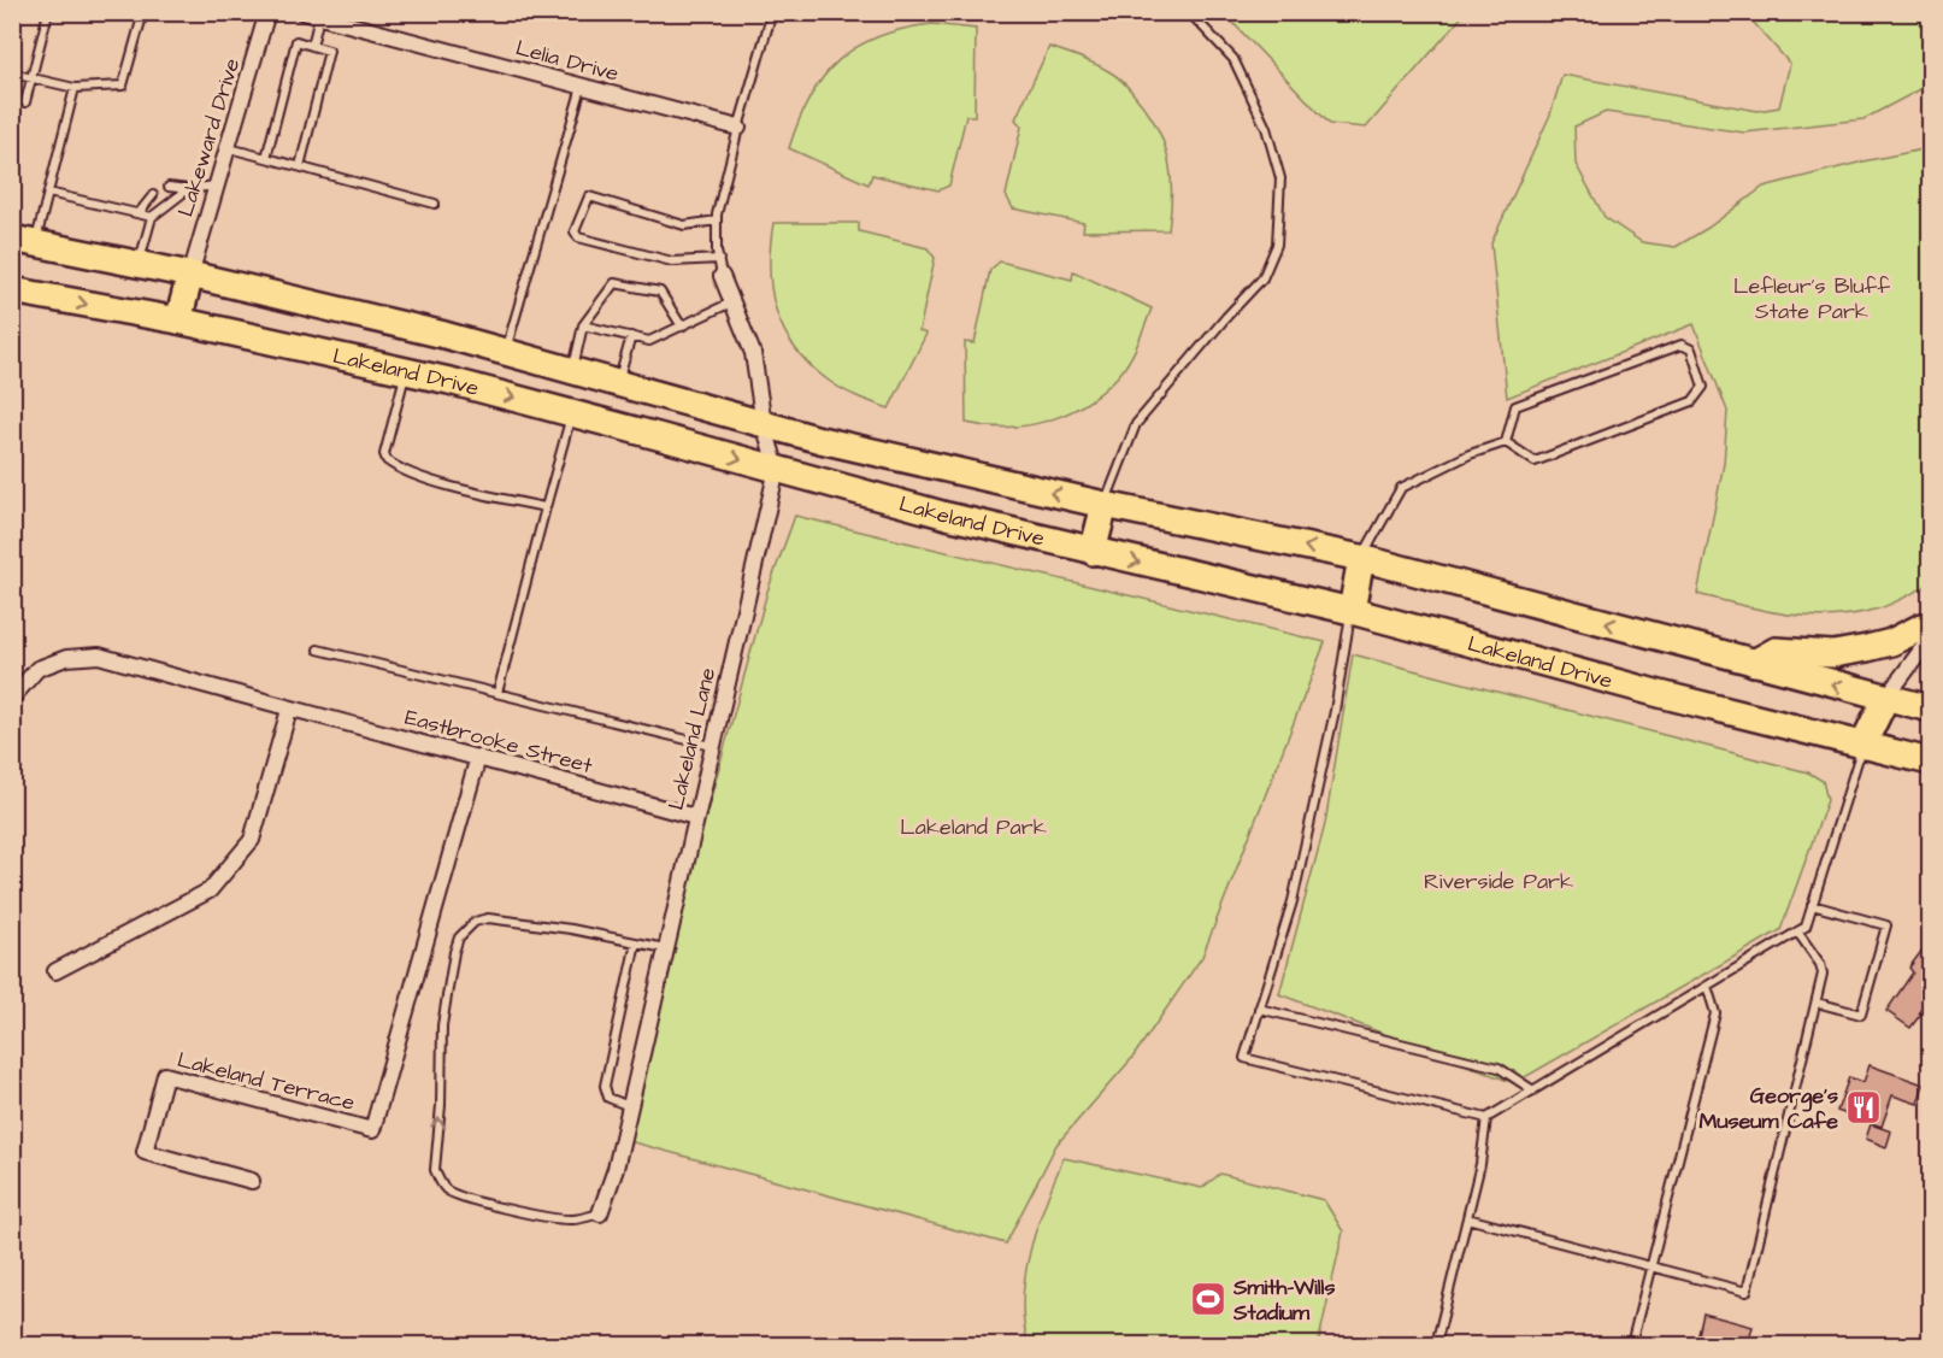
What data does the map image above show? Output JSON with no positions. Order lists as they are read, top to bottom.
{
  "streets": {
    "highway": ["Lakeland Drive"],
    "street": [
      "Lelia Drive",
      "Lakeward Drive",
      "Lakeland Lane",
      "Eastbrooke Street",
      "Lakeland Terrace"
    ]
  },
  "crossings": [
    ["Lakeward Drive", "Lakeland Drive"],
    ["Lakeland Drive", "Lakeland Lane"],
    ["Lakeland Lane", "Eastbrooke Street"],
    ["Eastbrooke Street", "Lakeland Terrace"]
  ],
  "parks": ["Lefleur's Bluff State Park", "Lakeland Park", "Riverside Park"],
  "places": {
    "restaurant": ["George's Museum Cafe"],
    "sports": ["Smith-Wills Stadium"]
  }
}
